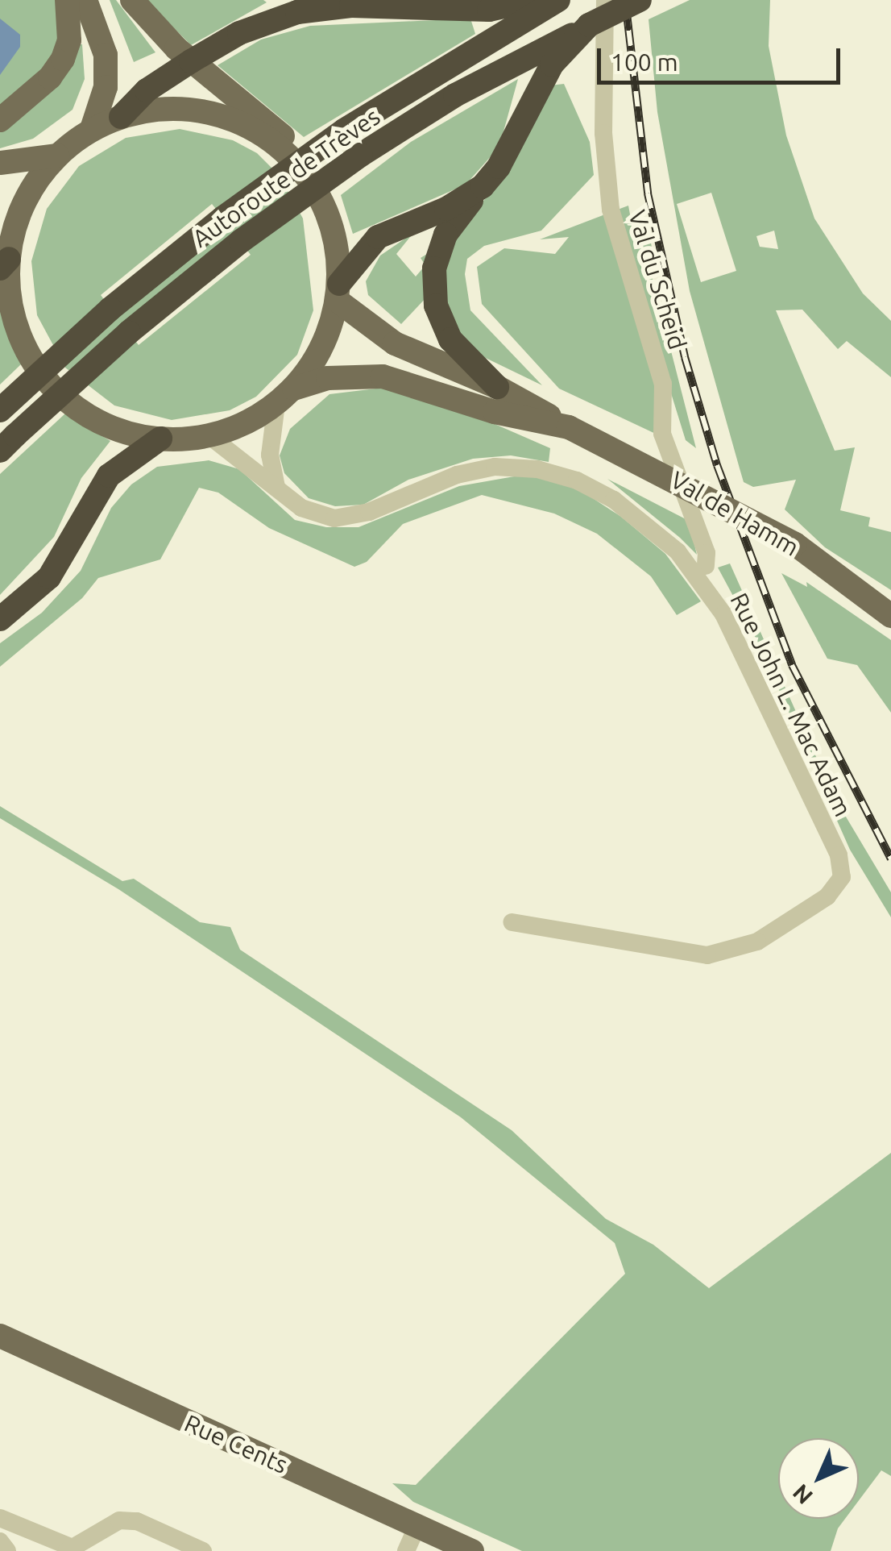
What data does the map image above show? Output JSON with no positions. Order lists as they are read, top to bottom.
{
  "streets": {
    "highway": ["Autoroute de Trèves"],
    "main road": ["Val de Hamm", "Rue Cents"],
    "street": ["Val du Scheid", "Rue John L. Mac Adam"]
  },
  "crossings": [
    ["Val de Hamm", "Rue John L. Mac Adam"]
  ],
  "scale_bar": "100 m",
  "north": "bottom left"
}
